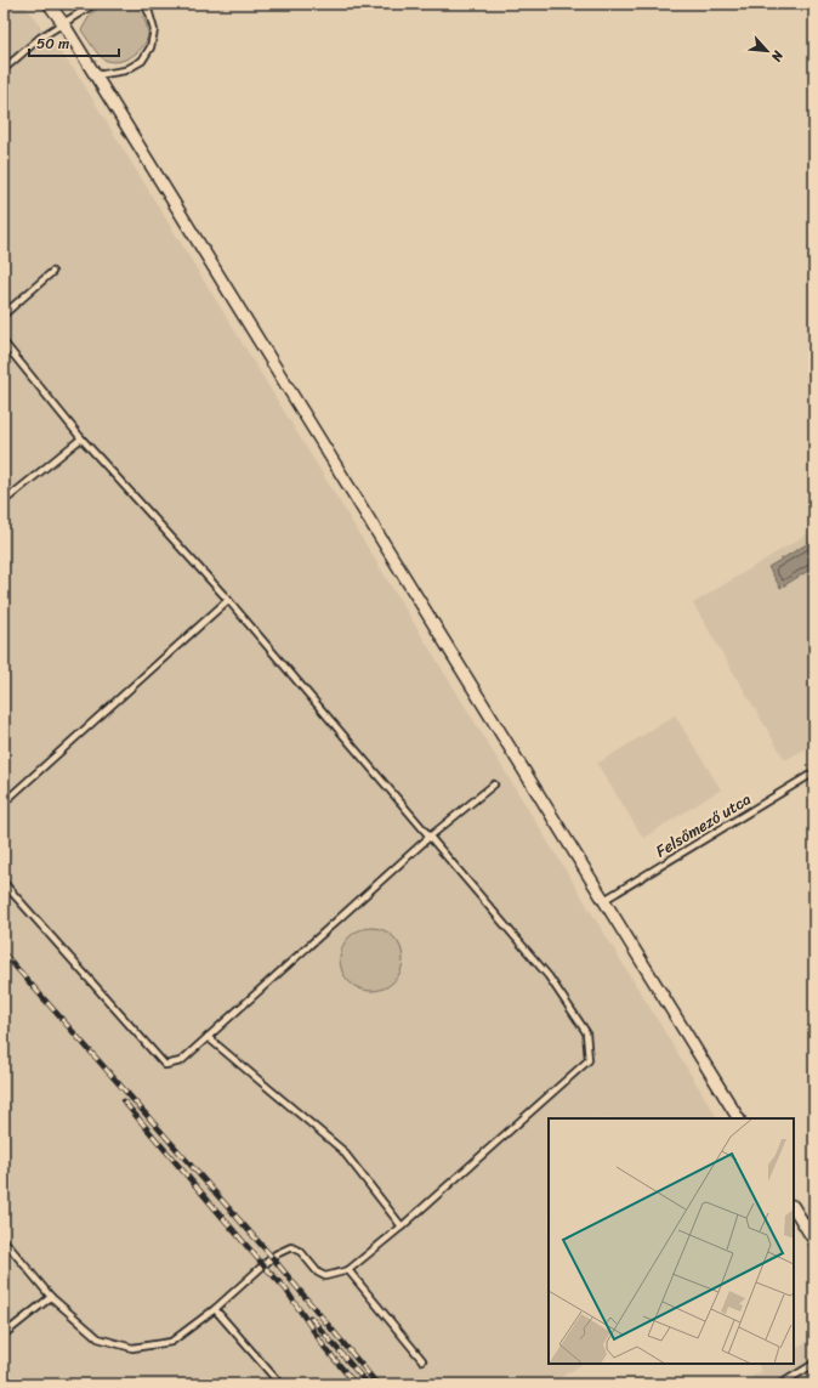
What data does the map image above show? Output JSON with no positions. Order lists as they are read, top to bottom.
{
  "streets": {
    "lane": ["Felsőmező utca"]
  },
  "scale_bar": "50 m",
  "north": "bottom right"
}
